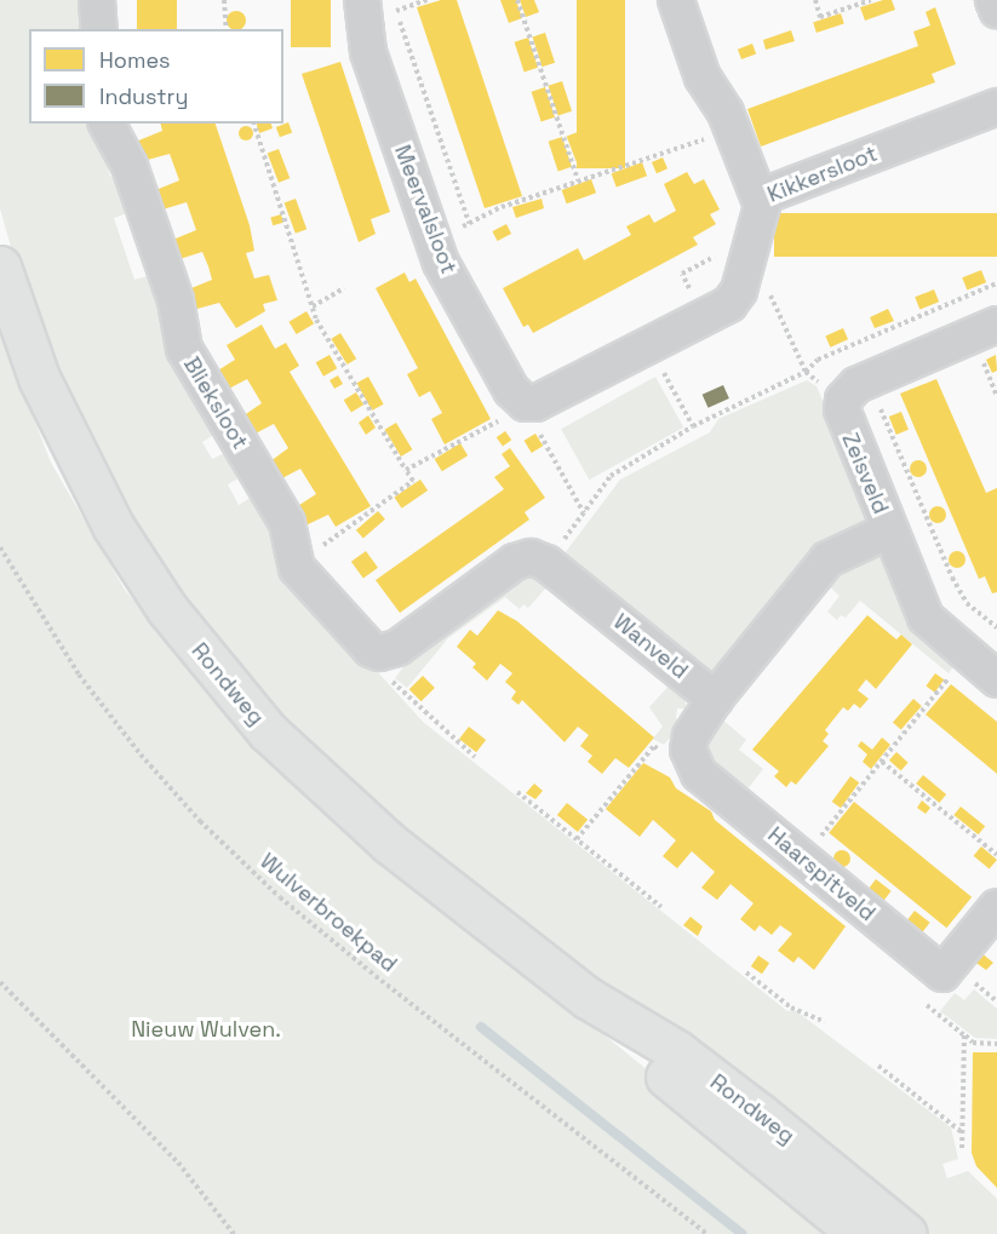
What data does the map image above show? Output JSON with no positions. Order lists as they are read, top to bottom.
{
  "streets": {
    "main road": ["Rondweg"],
    "street": [
      "Kikkersloot",
      "Meervalsloot",
      "Blieksloot",
      "Zeisveld",
      "Wanveld",
      "Haarspitveld"
    ],
    "path": ["Wulverbroekpad"]
  },
  "crossings": [
    ["Kikkersloot", "Meervalsloot"]
  ],
  "parks": ["Nieuw Wulven."],
  "legend": ["Homes", "Industry"]
}
